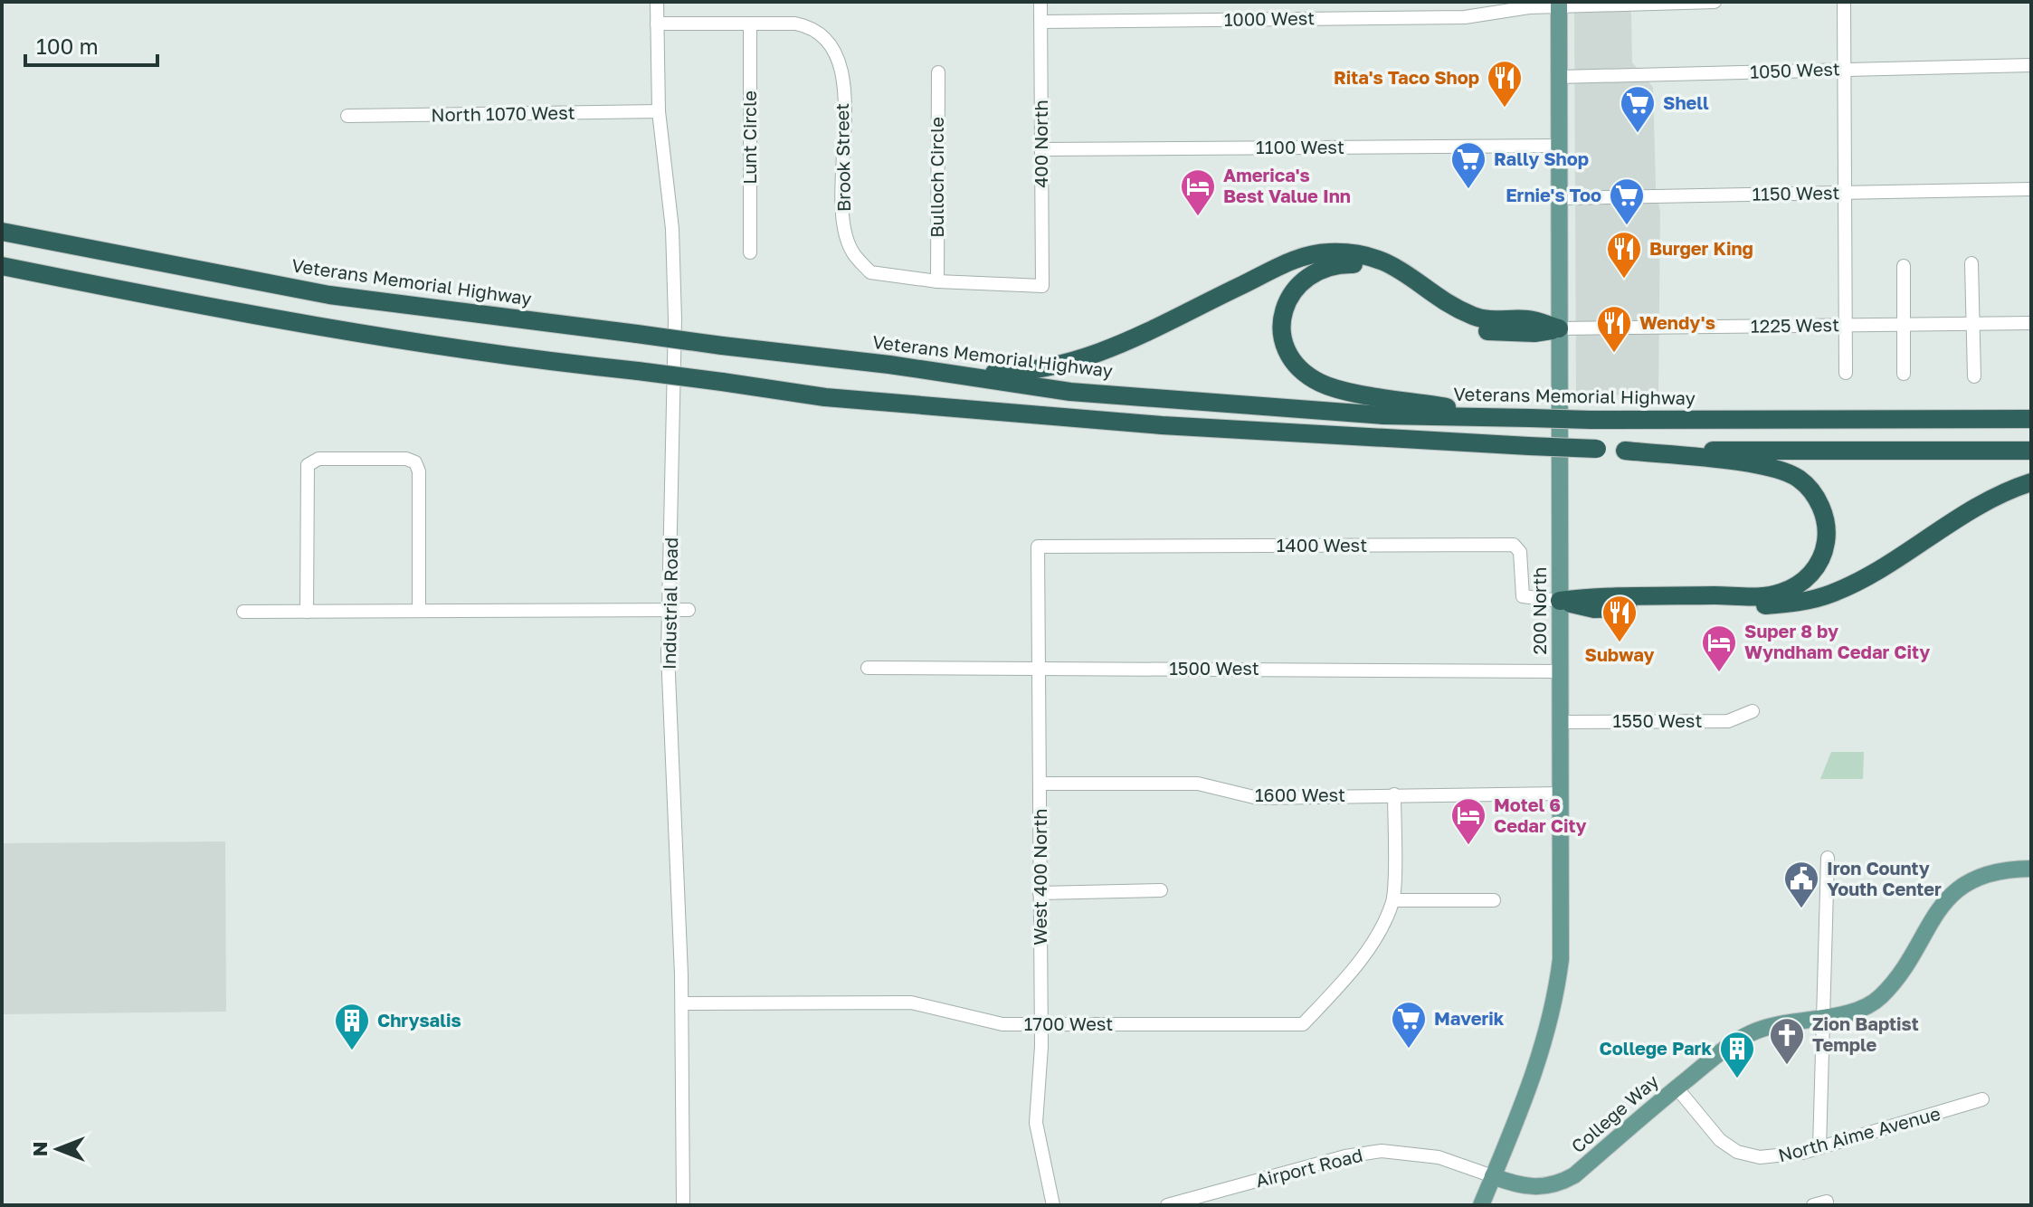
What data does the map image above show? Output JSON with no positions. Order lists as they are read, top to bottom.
{
  "streets": {
    "highway": ["Veterans Memorial Highway"],
    "main road": ["200 North", "College Way"],
    "street": [
      "1000 West",
      "1050 West",
      "North 1070 West",
      "Lunt Circle",
      "400 North",
      "1100 West",
      "Brook Street",
      "Bulloch Circle",
      "1150 West",
      "1225 West",
      "1400 West",
      "Industrial Road",
      "1500 West",
      "1550 West",
      "1600 West",
      "West 400 North",
      "1700 West",
      "North Aime Avenue",
      "Airport Road"
    ]
  },
  "crossings": [
    ["1000 West", "400 North"],
    ["1000 West", "200 North"],
    ["1050 West", "200 North"],
    ["North 1070 West", "Industrial Road"],
    ["Lunt Circle", "Brook Street"],
    ["400 North", "1100 West"],
    ["400 North", "Brook Street"],
    ["1100 West", "200 North"],
    ["Brook Street", "Bulloch Circle"],
    ["Brook Street", "Industrial Road"],
    ["1150 West", "200 North"],
    ["1225 West", "200 North"],
    ["1400 West", "200 North"],
    ["1400 West", "West 400 North"],
    ["Industrial Road", "1700 West"],
    ["200 North", "1500 West"],
    ["200 North", "1550 West"],
    ["200 North", "1600 West"],
    ["200 North", "College Way"],
    ["200 North", "Airport Road"],
    ["1500 West", "West 400 North"],
    ["1600 West", "West 400 North"],
    ["1600 West", "1700 West"],
    ["West 400 North", "1700 West"],
    ["College Way", "North Aime Avenue"],
    ["College Way", "Airport Road"]
  ],
  "places": {
    "restaurant": [
      "Rita's Taco Shop",
      "Burger King",
      "Wendy's",
      "Subway"
    ],
    "supermarket": [
      "Shell",
      "Rally Shop",
      "Ernie's Too",
      "Maverik"
    ],
    "hotel": ["America's Best Value Inn", "Super 8 by Wyndham Cedar City", "Motel 6 Cedar City"],
    "public building": ["Iron County Youth Center"],
    "building": ["Chrysalis", "College Park"],
    "church": ["Zion Baptist Temple"]
  },
  "scale_bar": "100 m",
  "north": "left"
}
